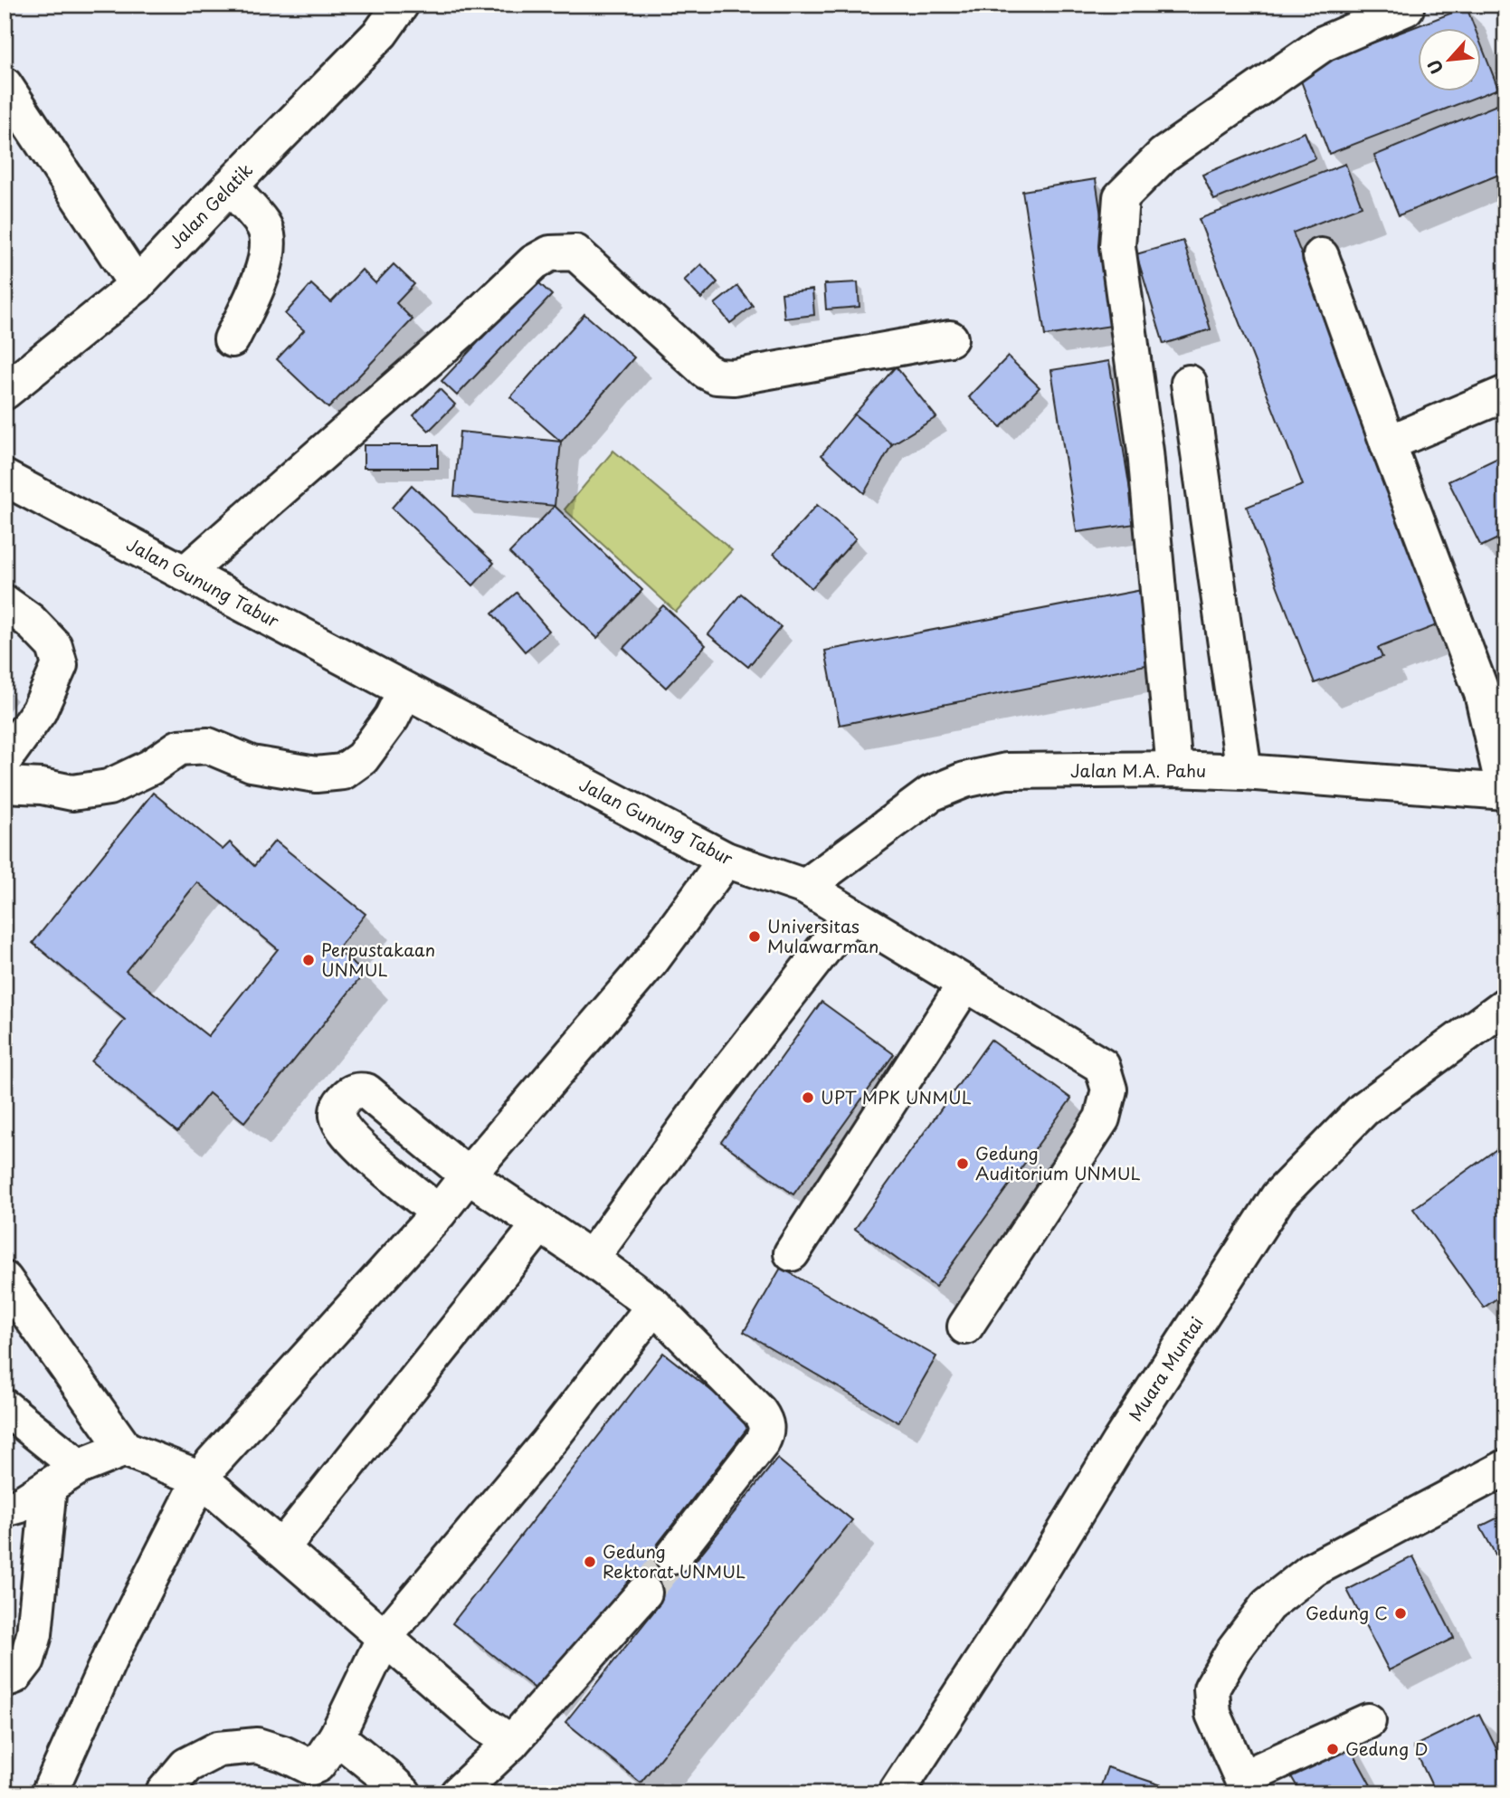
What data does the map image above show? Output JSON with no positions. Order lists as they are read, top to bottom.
{
  "streets": {
    "street": [
      "Jalan Gelatik",
      "Jalan Gunung Tabur",
      "Jalan M.A. Pahu",
      "Muara Muntai"
    ]
  },
  "crossings": [
    ["Jalan Gunung Tabur", "Jalan M.A. Pahu"]
  ],
  "places": [
    "Universitas Mulawarman",
    "Perpustakaan UNMUL",
    "UPT MPK UNMUL",
    "Gedung Auditorium UNMUL",
    "Gedung Rektorat UNMUL",
    "Gedung C",
    "Gedung D"
  ],
  "north": "bottom left"
}
